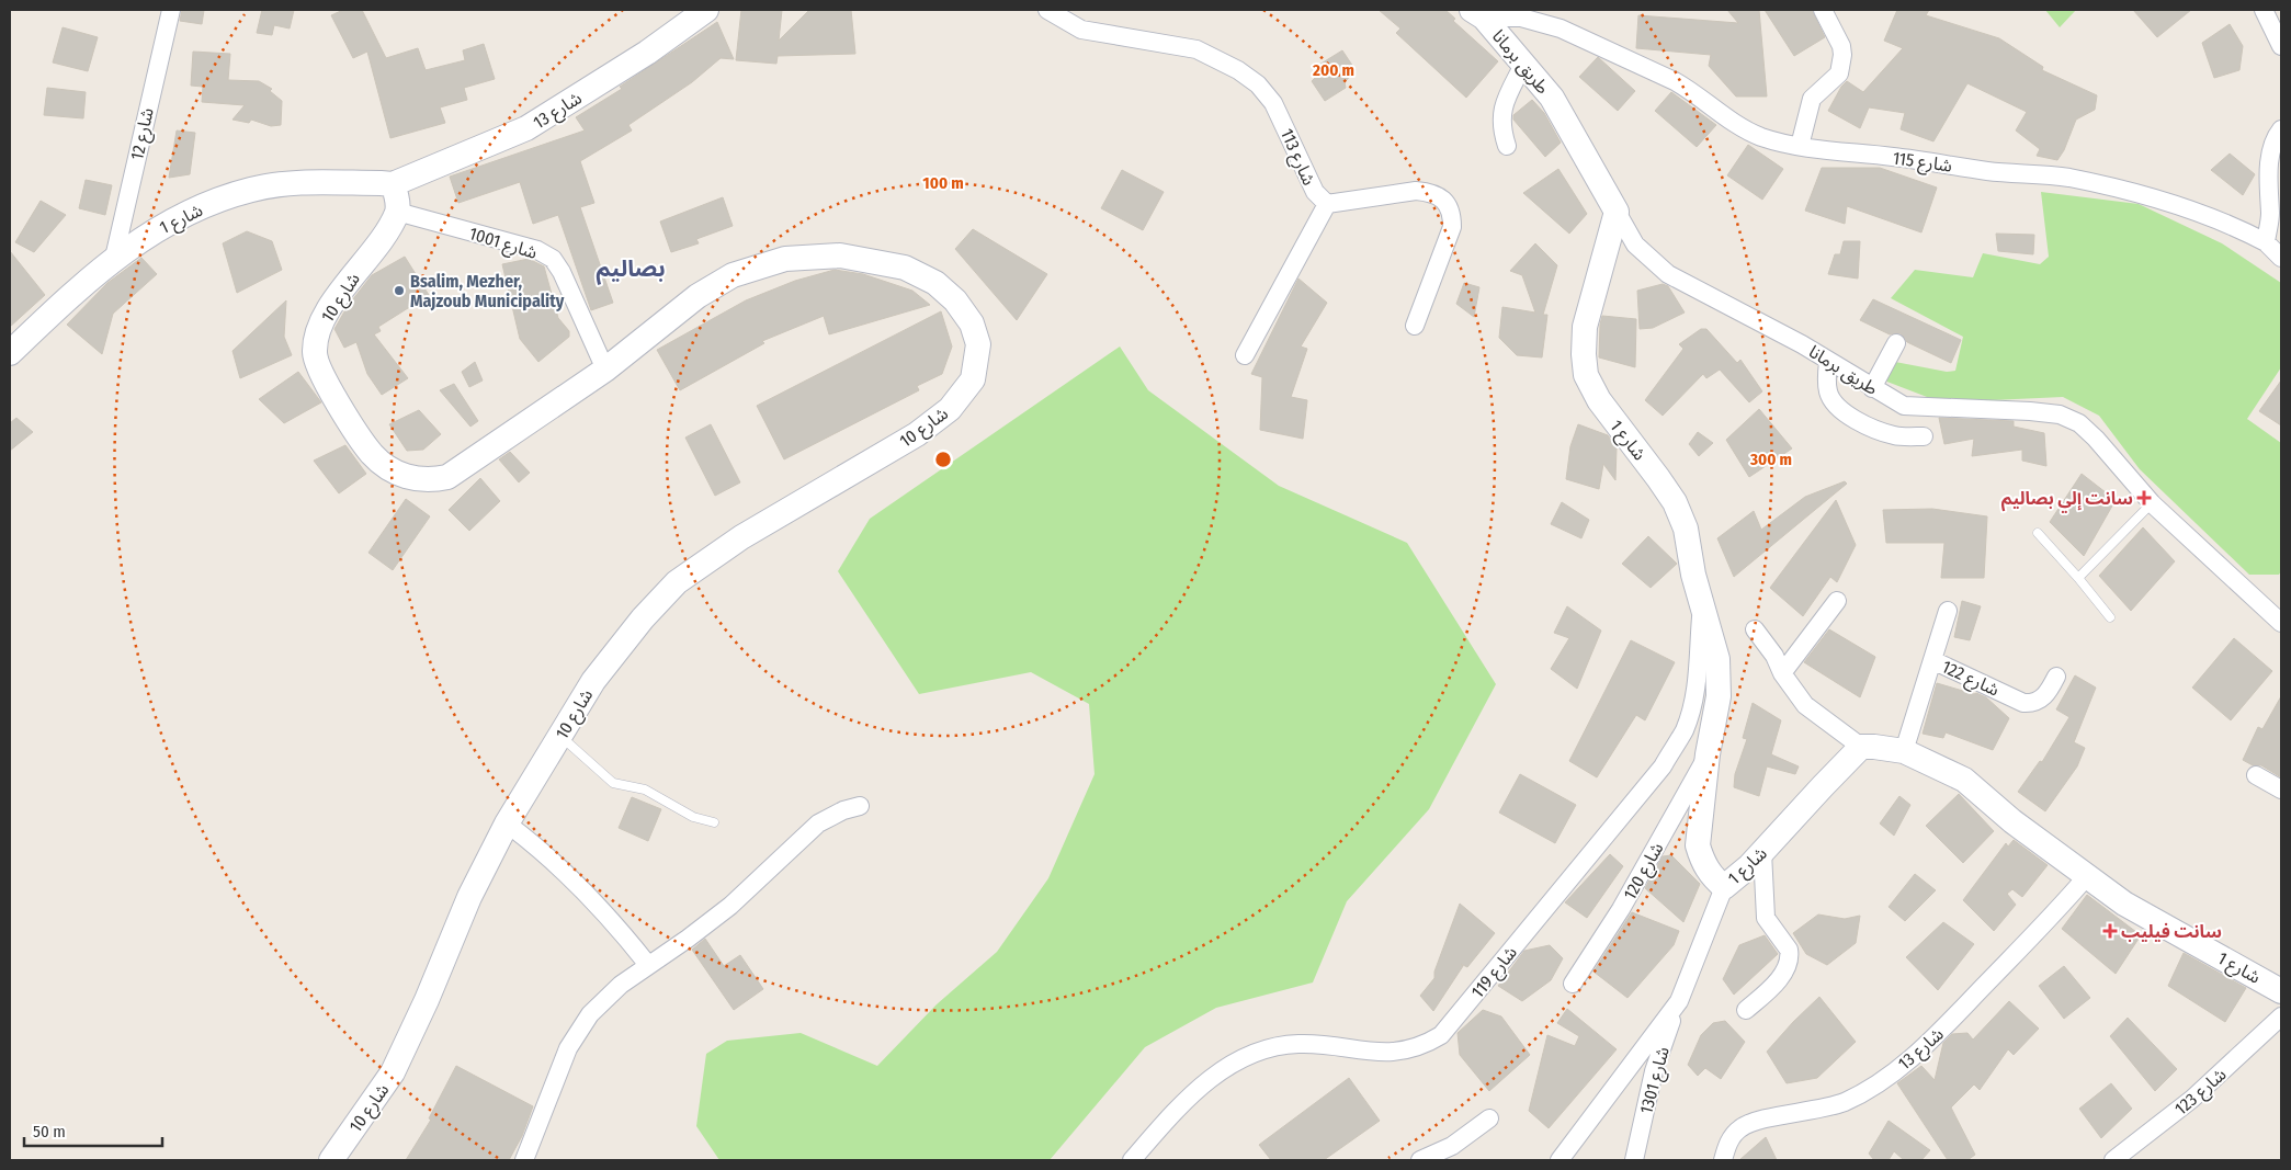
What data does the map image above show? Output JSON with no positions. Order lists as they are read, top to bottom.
{
  "streets": {
    "main road": [
      "طريق برمانا",
      "شارع 13",
      "شارع 1",
      "شارع 10"
    ],
    "street": [
      "شارع 12",
      "شارع 113",
      "شارع 115",
      "شارع 1001",
      "شارع 122",
      "شارع 120",
      "شارع 119",
      "شارع 1301",
      "شارع 123"
    ]
  },
  "crossings": [
    ["طريق برمانا", "شارع 115"],
    ["طريق برمانا", "شارع 1"],
    ["شارع 13", "شارع 1"],
    ["شارع 12", "شارع 1"],
    ["شارع 1", "شارع 122"],
    ["شارع 1", "شارع 120"],
    ["شارع 1", "شارع 119"],
    ["شارع 1001", "شارع 10"]
  ],
  "districts": ["بصاليم"],
  "places": {
    "other": ["Bsalim, Mezher, Majzoub Municipality"],
    "health": ["سانت إلي بصاليم", "سانت فيليب"]
  },
  "scale_bar": "50 m",
  "rings": ["200 m", "100 m", "300 m"]
}
